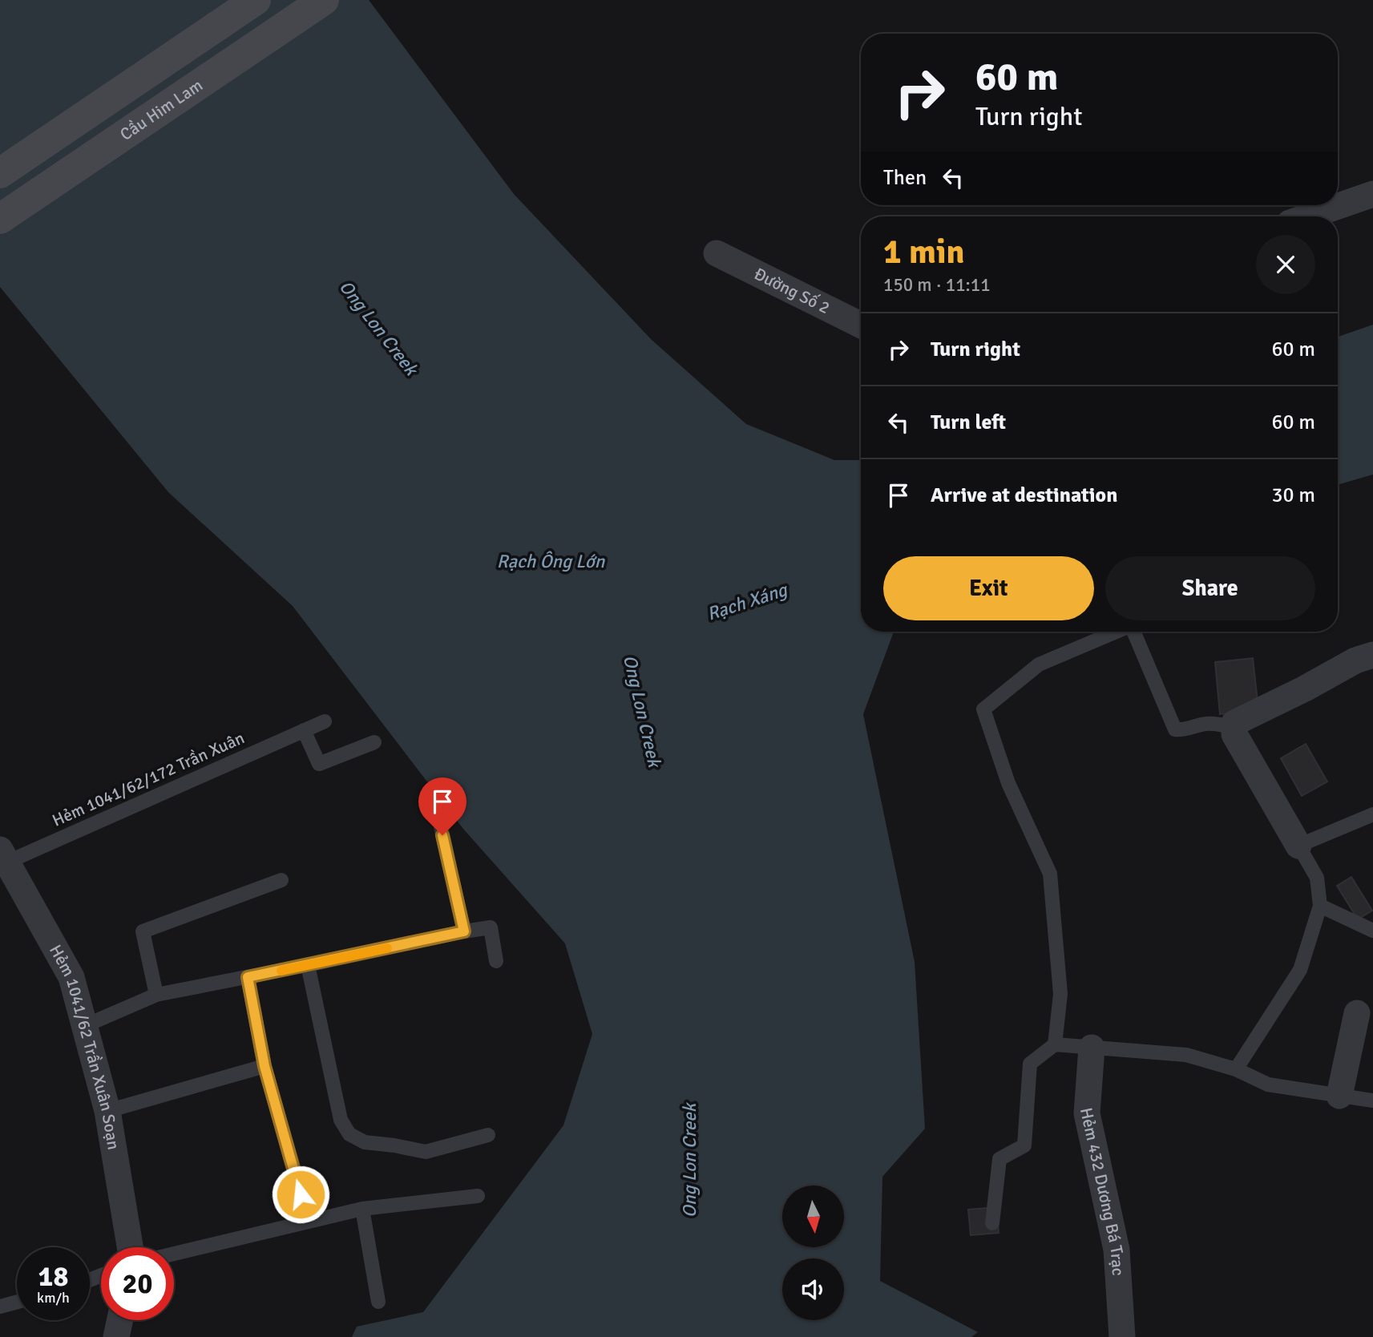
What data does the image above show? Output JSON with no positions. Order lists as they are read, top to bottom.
{
  "streets": {
    "main road": ["Cầu Him Lam"],
    "street": ["Đường Số 2", "Hẻm 1041/62 Trần Xuân Soạn", "Hẻm 432 Dương Bá Trạc"],
    "lane": ["Hẻm 1041/62/172 Trần Xuân"]
  },
  "crossings": [
    ["Hẻm 1041/62/172 Trần Xuân", "Hẻm 1041/62 Trần Xuân Soạn"]
  ],
  "water": ["Ong Lon Creek", "Rạch Ông Lớn", "Rạch Xáng"],
  "north": "bottom",
  "page": {
    "turn": ["60 m", "Turn right"],
    "then": "Then",
    "heading": ["1 min", "150 m · 11:11"],
    "list": [
      {
        "name": "Turn right",
        "value": "60 m"
      },
      {
        "name": "Turn left",
        "value": "60 m"
      },
      {
        "name": "Arrive at destination",
        "value": "30 m"
      }
    ],
    "buttons": ["Exit", "Share"],
    "speed": "18 km/h",
    "limit": "20"
  }
}
